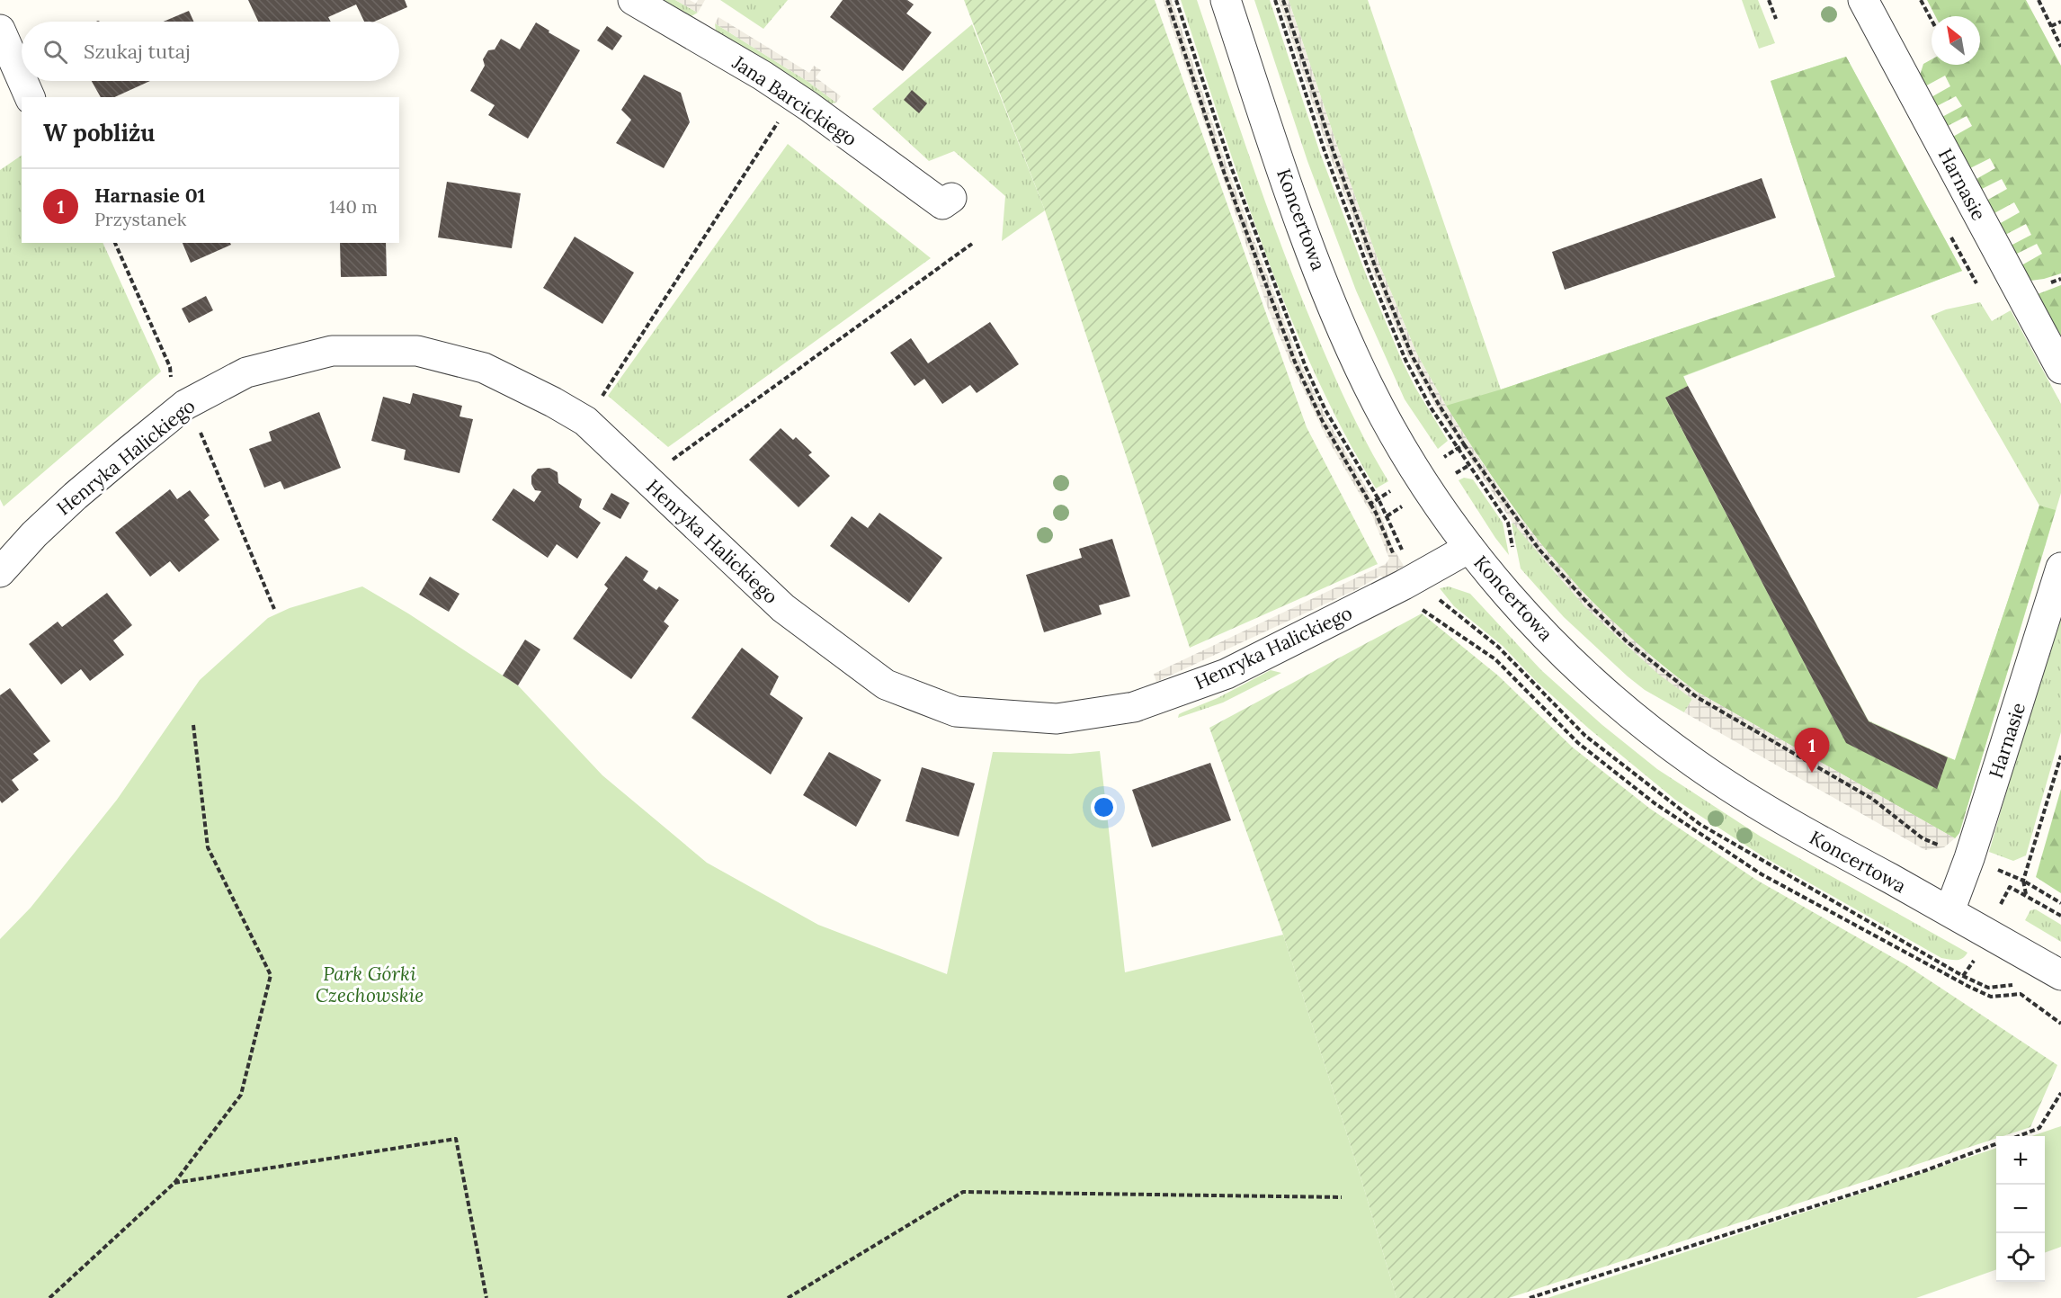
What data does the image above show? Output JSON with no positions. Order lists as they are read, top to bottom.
{
  "streets": {
    "street": [
      "Jana Barcickiego",
      "Harnasie",
      "Koncertowa",
      "Henryka Halickiego"
    ]
  },
  "crossings": [
    ["Harnasie", "Koncertowa"],
    ["Koncertowa", "Henryka Halickiego"]
  ],
  "parks": ["Park Górki Czechowskie"],
  "north": "top left",
  "page": {
    "search": "Szukaj tutaj",
    "heading": "W pobliżu",
    "list": [
      {
        "mark": "1",
        "name": "Harnasie 01",
        "note": "Przystanek",
        "value": "140 m"
      }
    ],
    "pins": "1",
    "map_buttons": ["+", "−"]
  }
}
